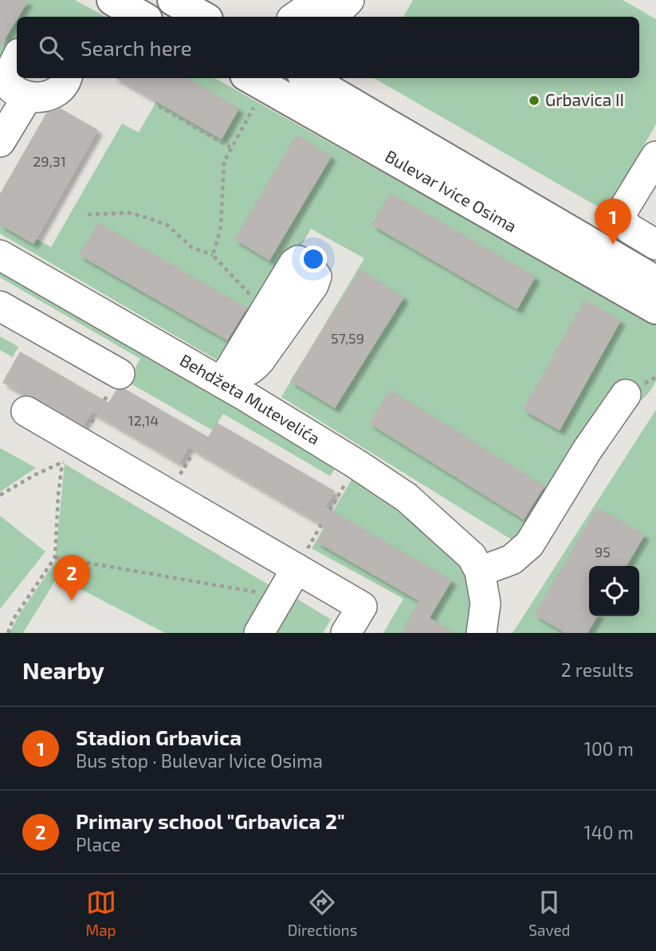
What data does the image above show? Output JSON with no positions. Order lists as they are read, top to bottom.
{
  "streets": {
    "main road": ["Bulevar Ivice Osima"],
    "street": ["Behdžeta Mutevelića"]
  },
  "places": ["Grbavica II"],
  "house_numbers": [
    "29,31",
    "57,59",
    "12,14",
    "95"
  ],
  "page": {
    "search": "Search here",
    "pins": ["1", "2"],
    "heading": ["Nearby", "2 results"],
    "list": [
      {
        "mark": "1",
        "name": "Stadion Grbavica",
        "note": "Bus stop · Bulevar Ivice Osima",
        "value": "100 m"
      },
      {
        "mark": "2",
        "name": "Primary school \"Grbavica 2\"",
        "note": "Place",
        "value": "140 m"
      }
    ],
    "nav": ["Map", "Directions", "Saved"]
  }
}
